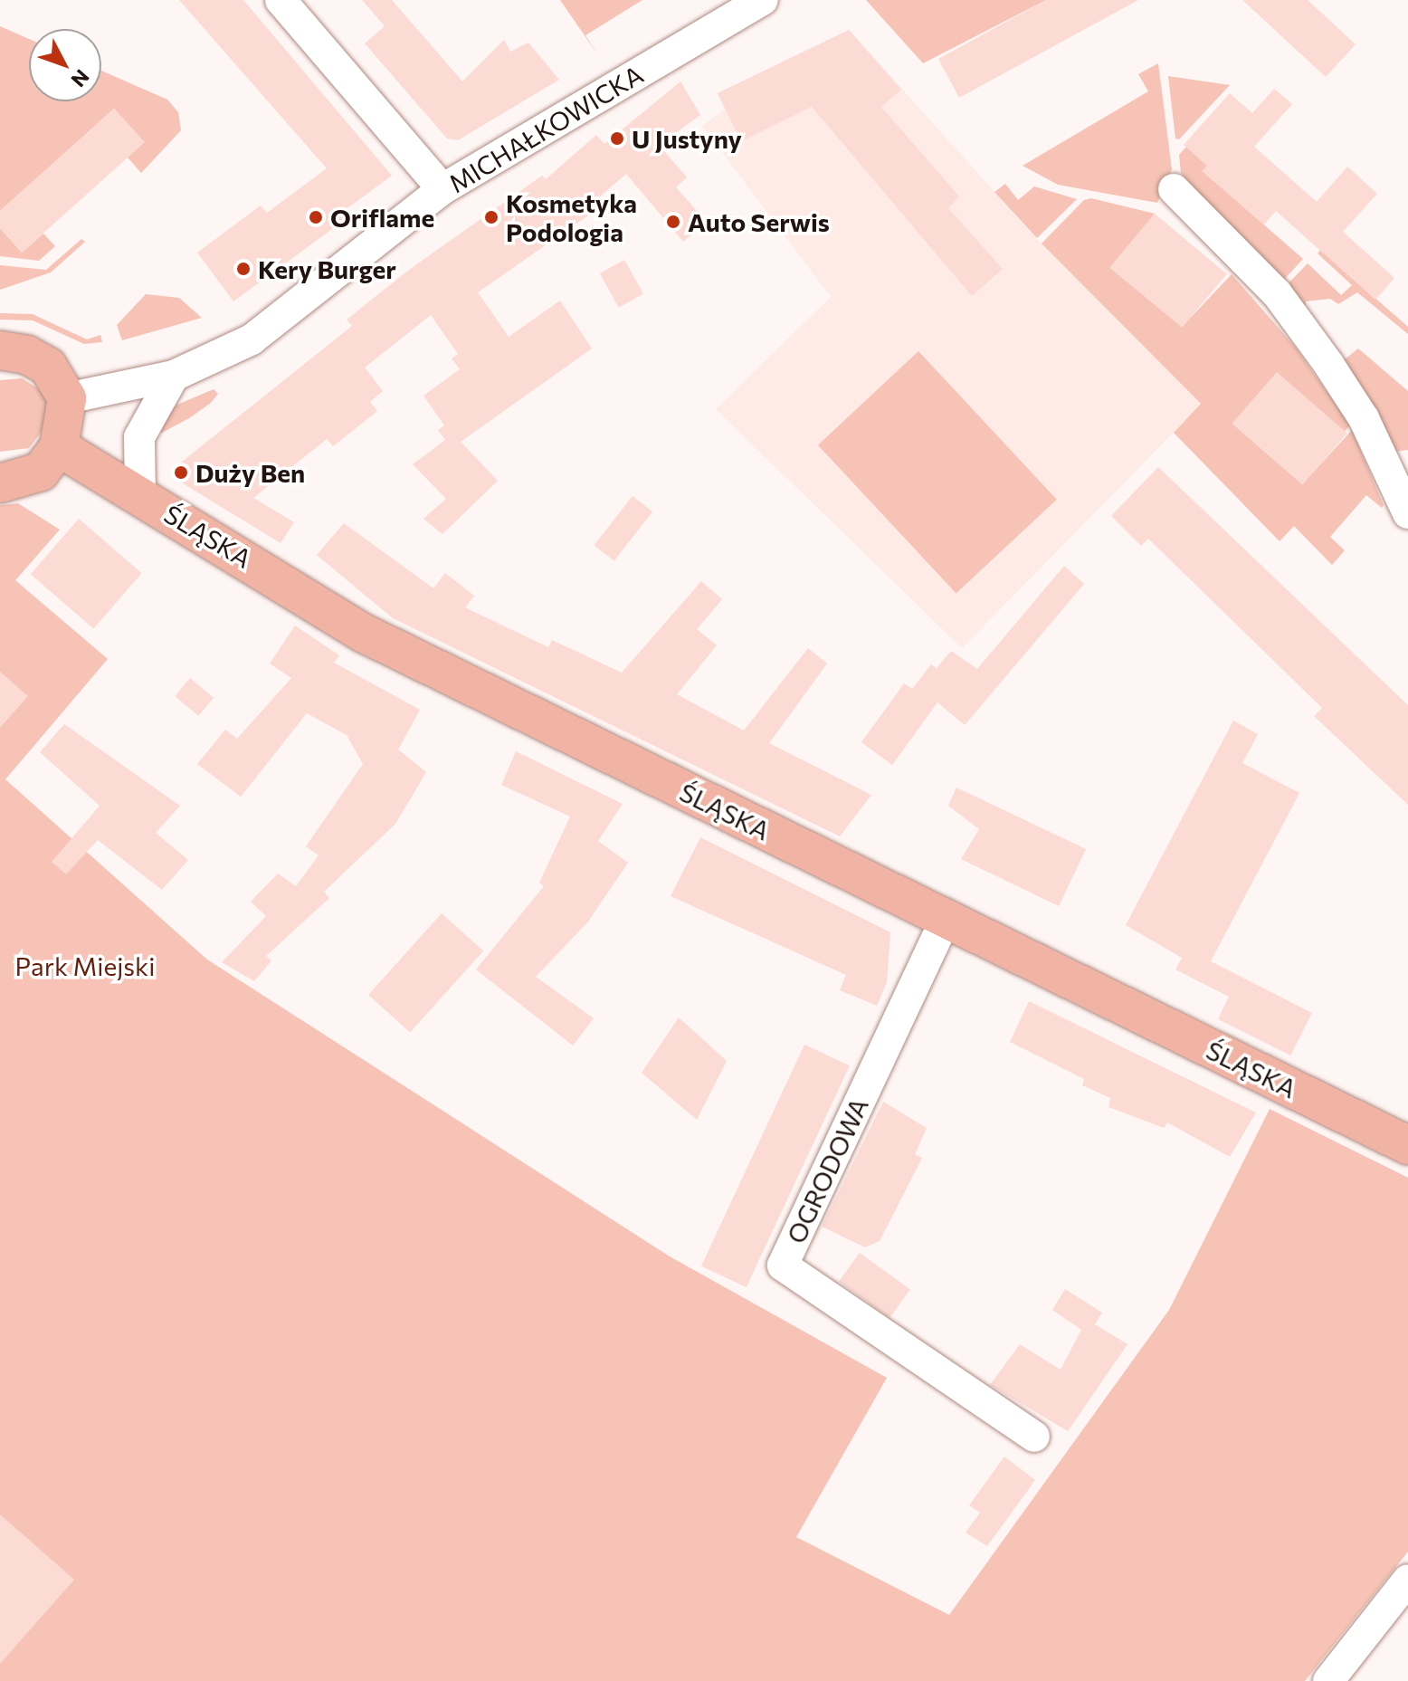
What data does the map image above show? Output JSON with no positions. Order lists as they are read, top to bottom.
{
  "streets": {
    "main road": ["ŚLĄSKA"],
    "street": ["MICHAŁKOWICKA", "OGRODOWA"]
  },
  "crossings": [
    ["ŚLĄSKA", "OGRODOWA"]
  ],
  "parks": ["Park Miejski"],
  "places": [
    "U Justyny",
    "Oriflame",
    "Kosmetyka Podologia",
    "Auto Serwis",
    "Kery Burger",
    "Duży Ben"
  ],
  "north": "bottom right"
}
